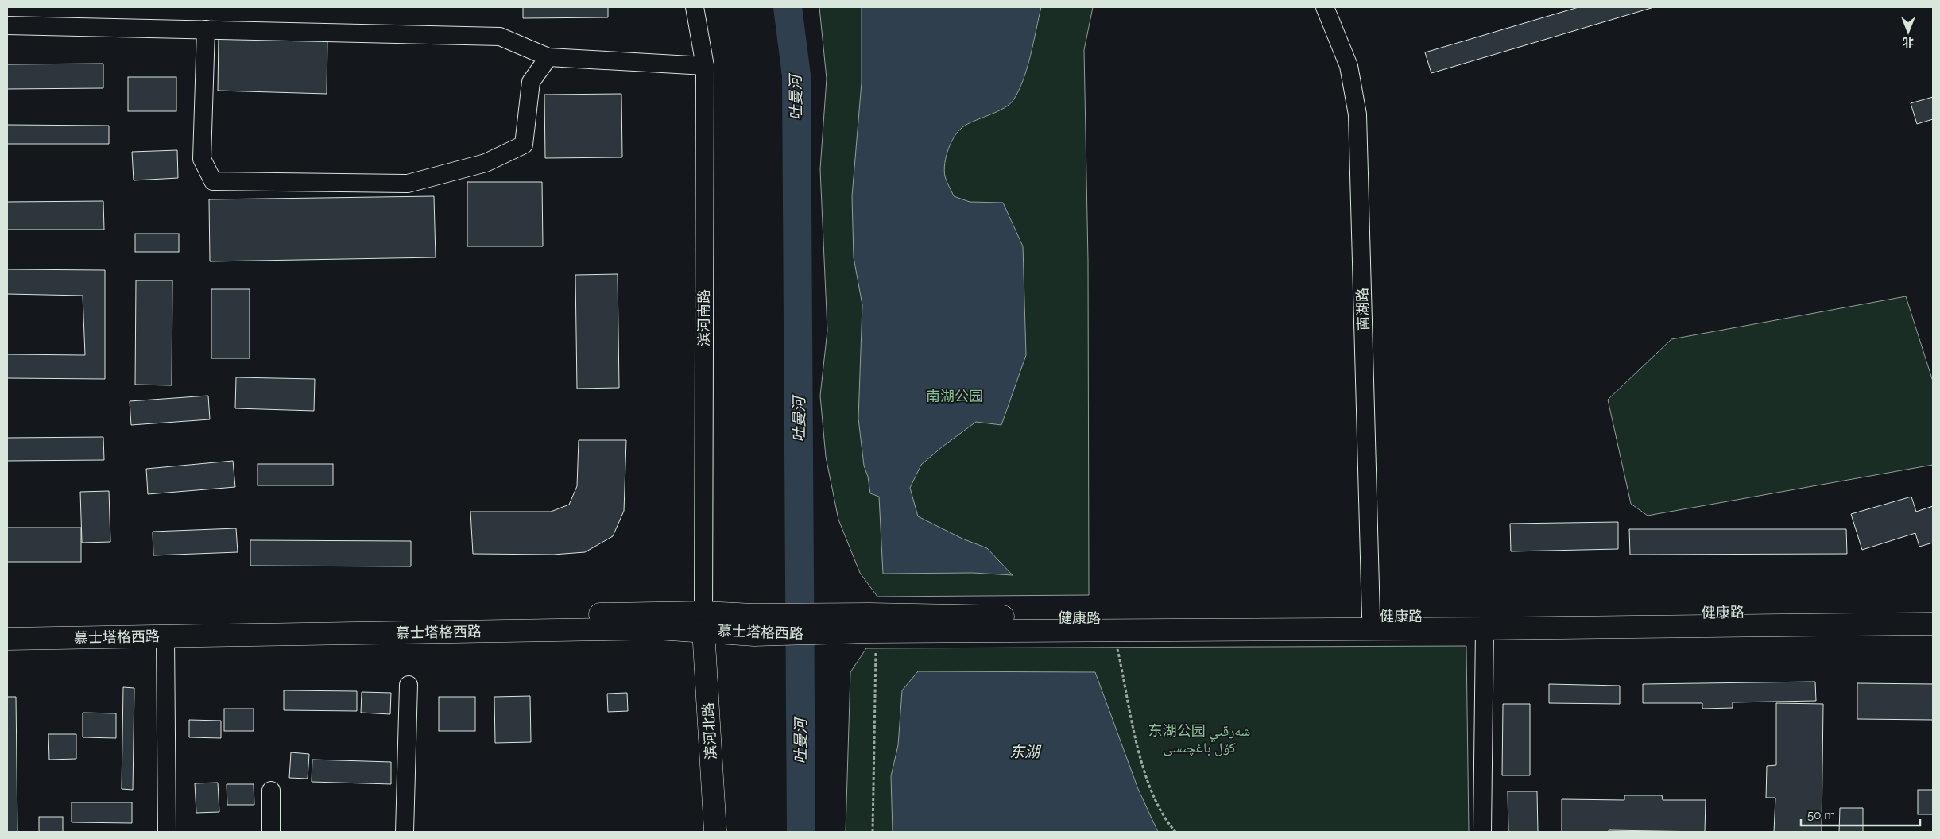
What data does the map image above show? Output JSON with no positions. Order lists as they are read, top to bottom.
{
  "streets": {
    "main road": ["健康路", "慕士塔格西路", "滨河北路"],
    "street": ["南湖路", "滨河南路"]
  },
  "crossings": [
    ["南湖路", "健康路"],
    ["滨河南路", "慕士塔格西路"],
    ["滨河南路", "滨河北路"],
    ["健康路", "慕士塔格西路"],
    ["慕士塔格西路", "滨河北路"]
  ],
  "water": ["吐曼河", "东湖"],
  "parks": ["南湖公园", "东湖公园 شەرقىي كۆل باغچىسى"],
  "scale_bar": "50 m",
  "north": "bottom"
}
